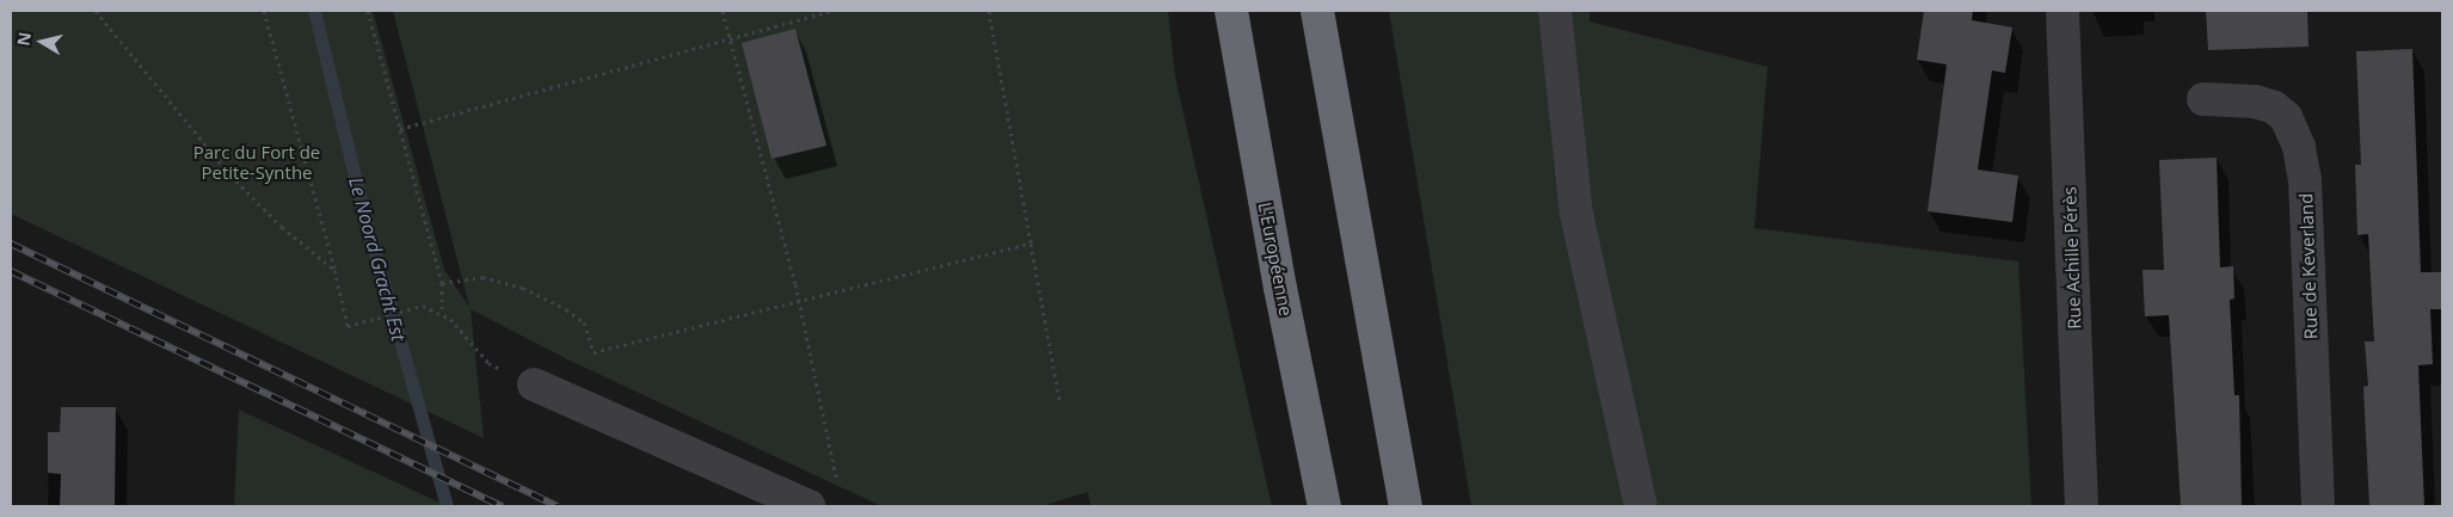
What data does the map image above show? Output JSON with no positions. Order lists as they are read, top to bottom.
{
  "streets": {
    "highway": ["L'Européenne"],
    "street": ["Rue Achille Pérès", "Rue de Keverland"]
  },
  "water": ["Le Noord Gracht Est"],
  "parks": ["Parc du Fort de Petite-Synthe"],
  "north": "left"
}
